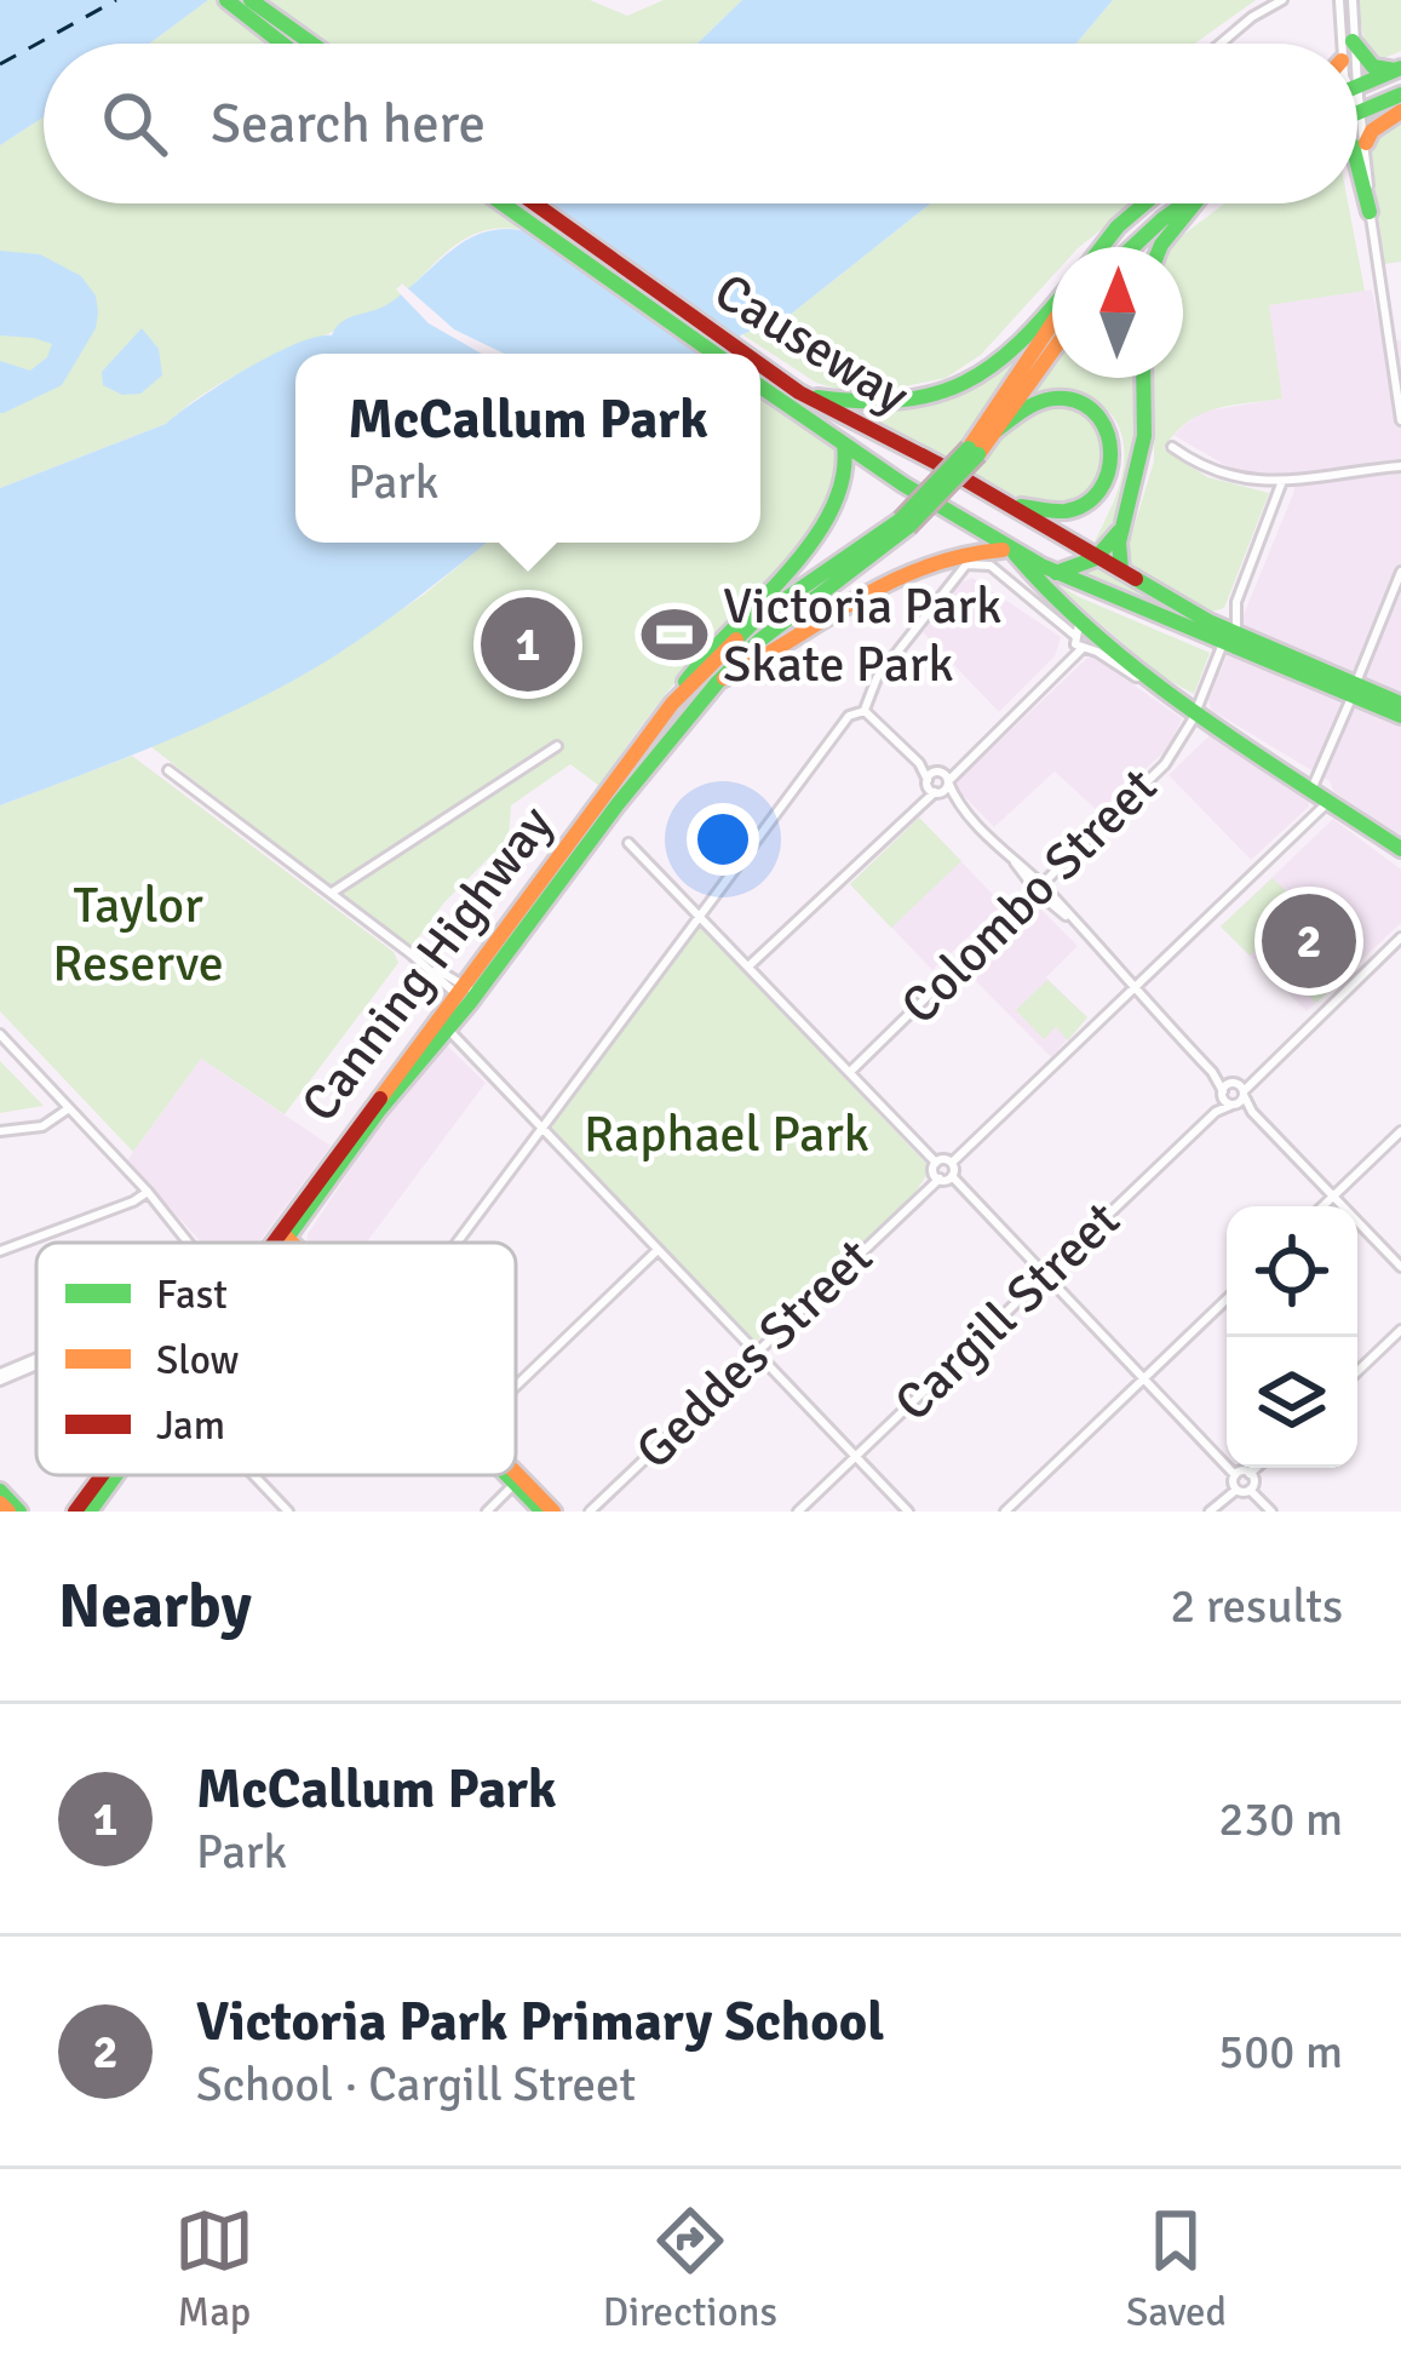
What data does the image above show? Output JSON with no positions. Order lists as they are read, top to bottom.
{
  "streets": {
    "main road": ["Causeway", "Canning Highway"],
    "street": ["Colombo Street", "Cargill Street", "Geddes Street"]
  },
  "crossings": [
    ["Causeway", "Colombo Street"]
  ],
  "parks": ["Taylor Reserve", "Raphael Park"],
  "places": {
    "sports": ["Victoria Park Skate Park"]
  },
  "legend": ["Fast", "Slow", "Jam"],
  "north": "top",
  "page": {
    "search": "Search here",
    "popup": ["McCallum Park", "Park"],
    "pins": ["1", "2"],
    "heading": ["Nearby", "2 results"],
    "list": [
      {
        "mark": "1",
        "name": "McCallum Park",
        "note": "Park",
        "value": "230 m"
      },
      {
        "mark": "2",
        "name": "Victoria Park Primary School",
        "note": "School · Cargill Street",
        "value": "500 m"
      }
    ],
    "nav": ["Map", "Directions", "Saved"]
  }
}
